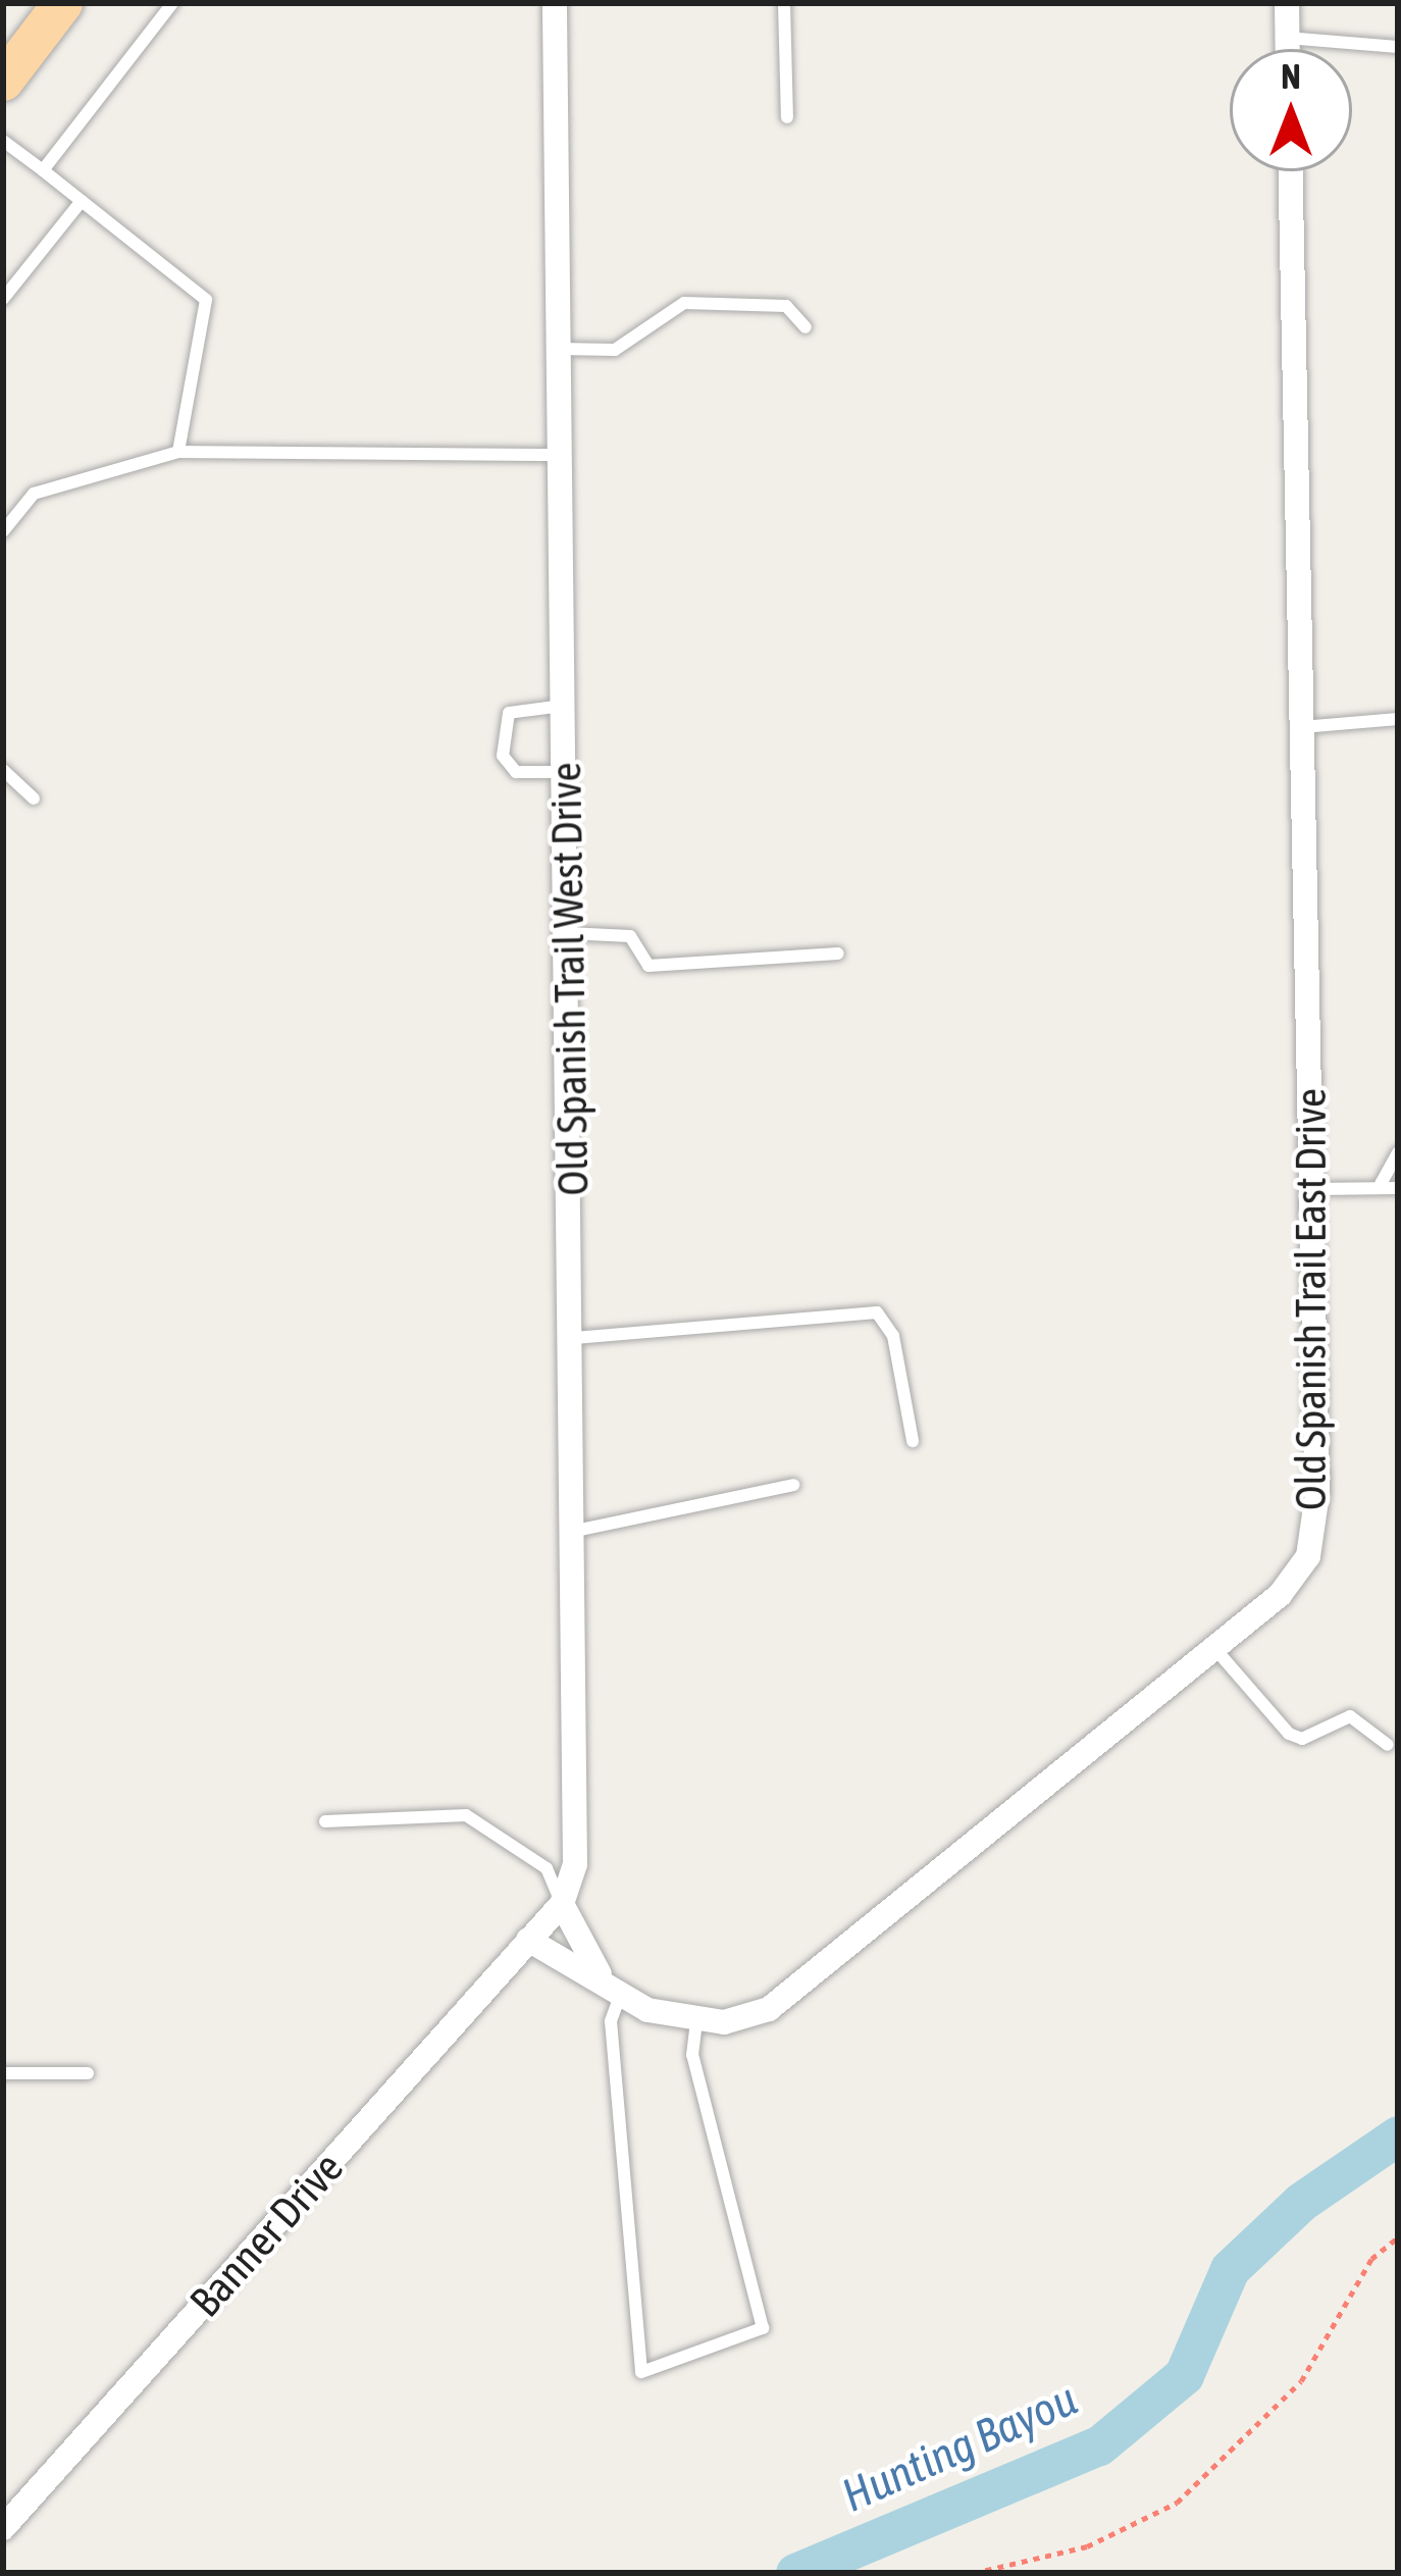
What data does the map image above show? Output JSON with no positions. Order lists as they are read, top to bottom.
{
  "streets": {
    "street": ["Old Spanish Trail West Drive", "Old Spanish Trail East Drive", "Banner Drive"]
  },
  "crossings": [
    ["Old Spanish Trail East Drive", "Banner Drive"]
  ],
  "water": ["Hunting Bayou"],
  "north": "top"
}
